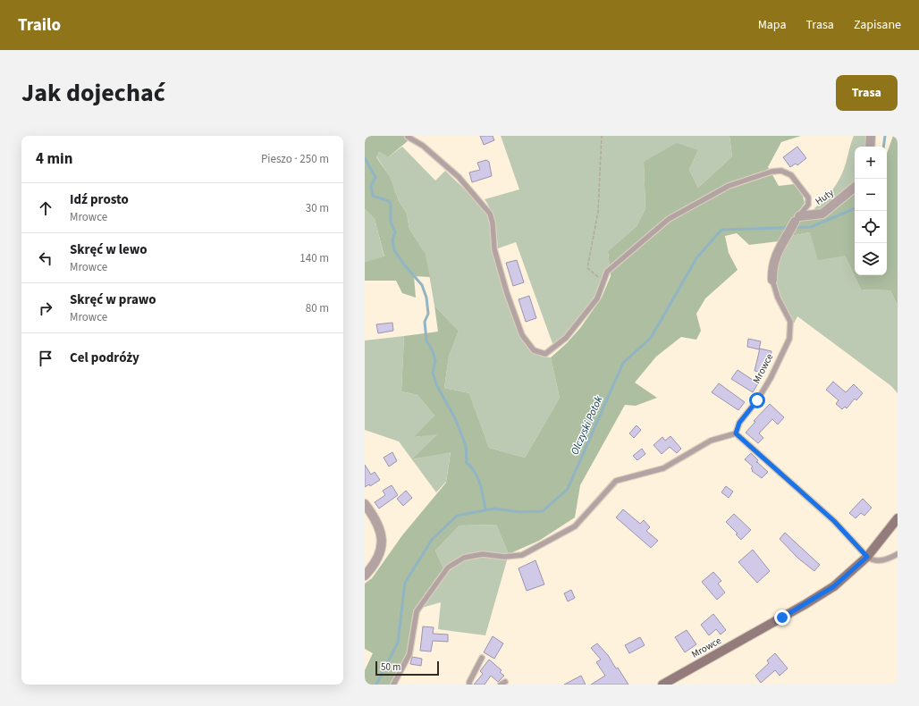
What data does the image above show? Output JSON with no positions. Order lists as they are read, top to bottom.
{
  "streets": {
    "street": ["Huty", "Mrowce"]
  },
  "crossings": [
    ["Huty", "Mrowce"]
  ],
  "water": ["Olczyski Potok"],
  "scale_bar": "50 m",
  "page": {
    "header": "Trailo",
    "nav": ["Mapa", "Trasa", "Zapisane"],
    "title": "Jak dojechać",
    "buttons": "Trasa",
    "heading": ["4 min", "Pieszo · 250 m"],
    "map_buttons": ["+", "−"],
    "list": [
      ["Idź prosto", "Mrowce", "30 m"],
      ["Skręć w lewo", "Mrowce", "140 m"],
      ["Skręć w prawo", "Mrowce", "80 m"],
      "Cel podróży"
    ],
    "scale": "50 m"
  }
}
